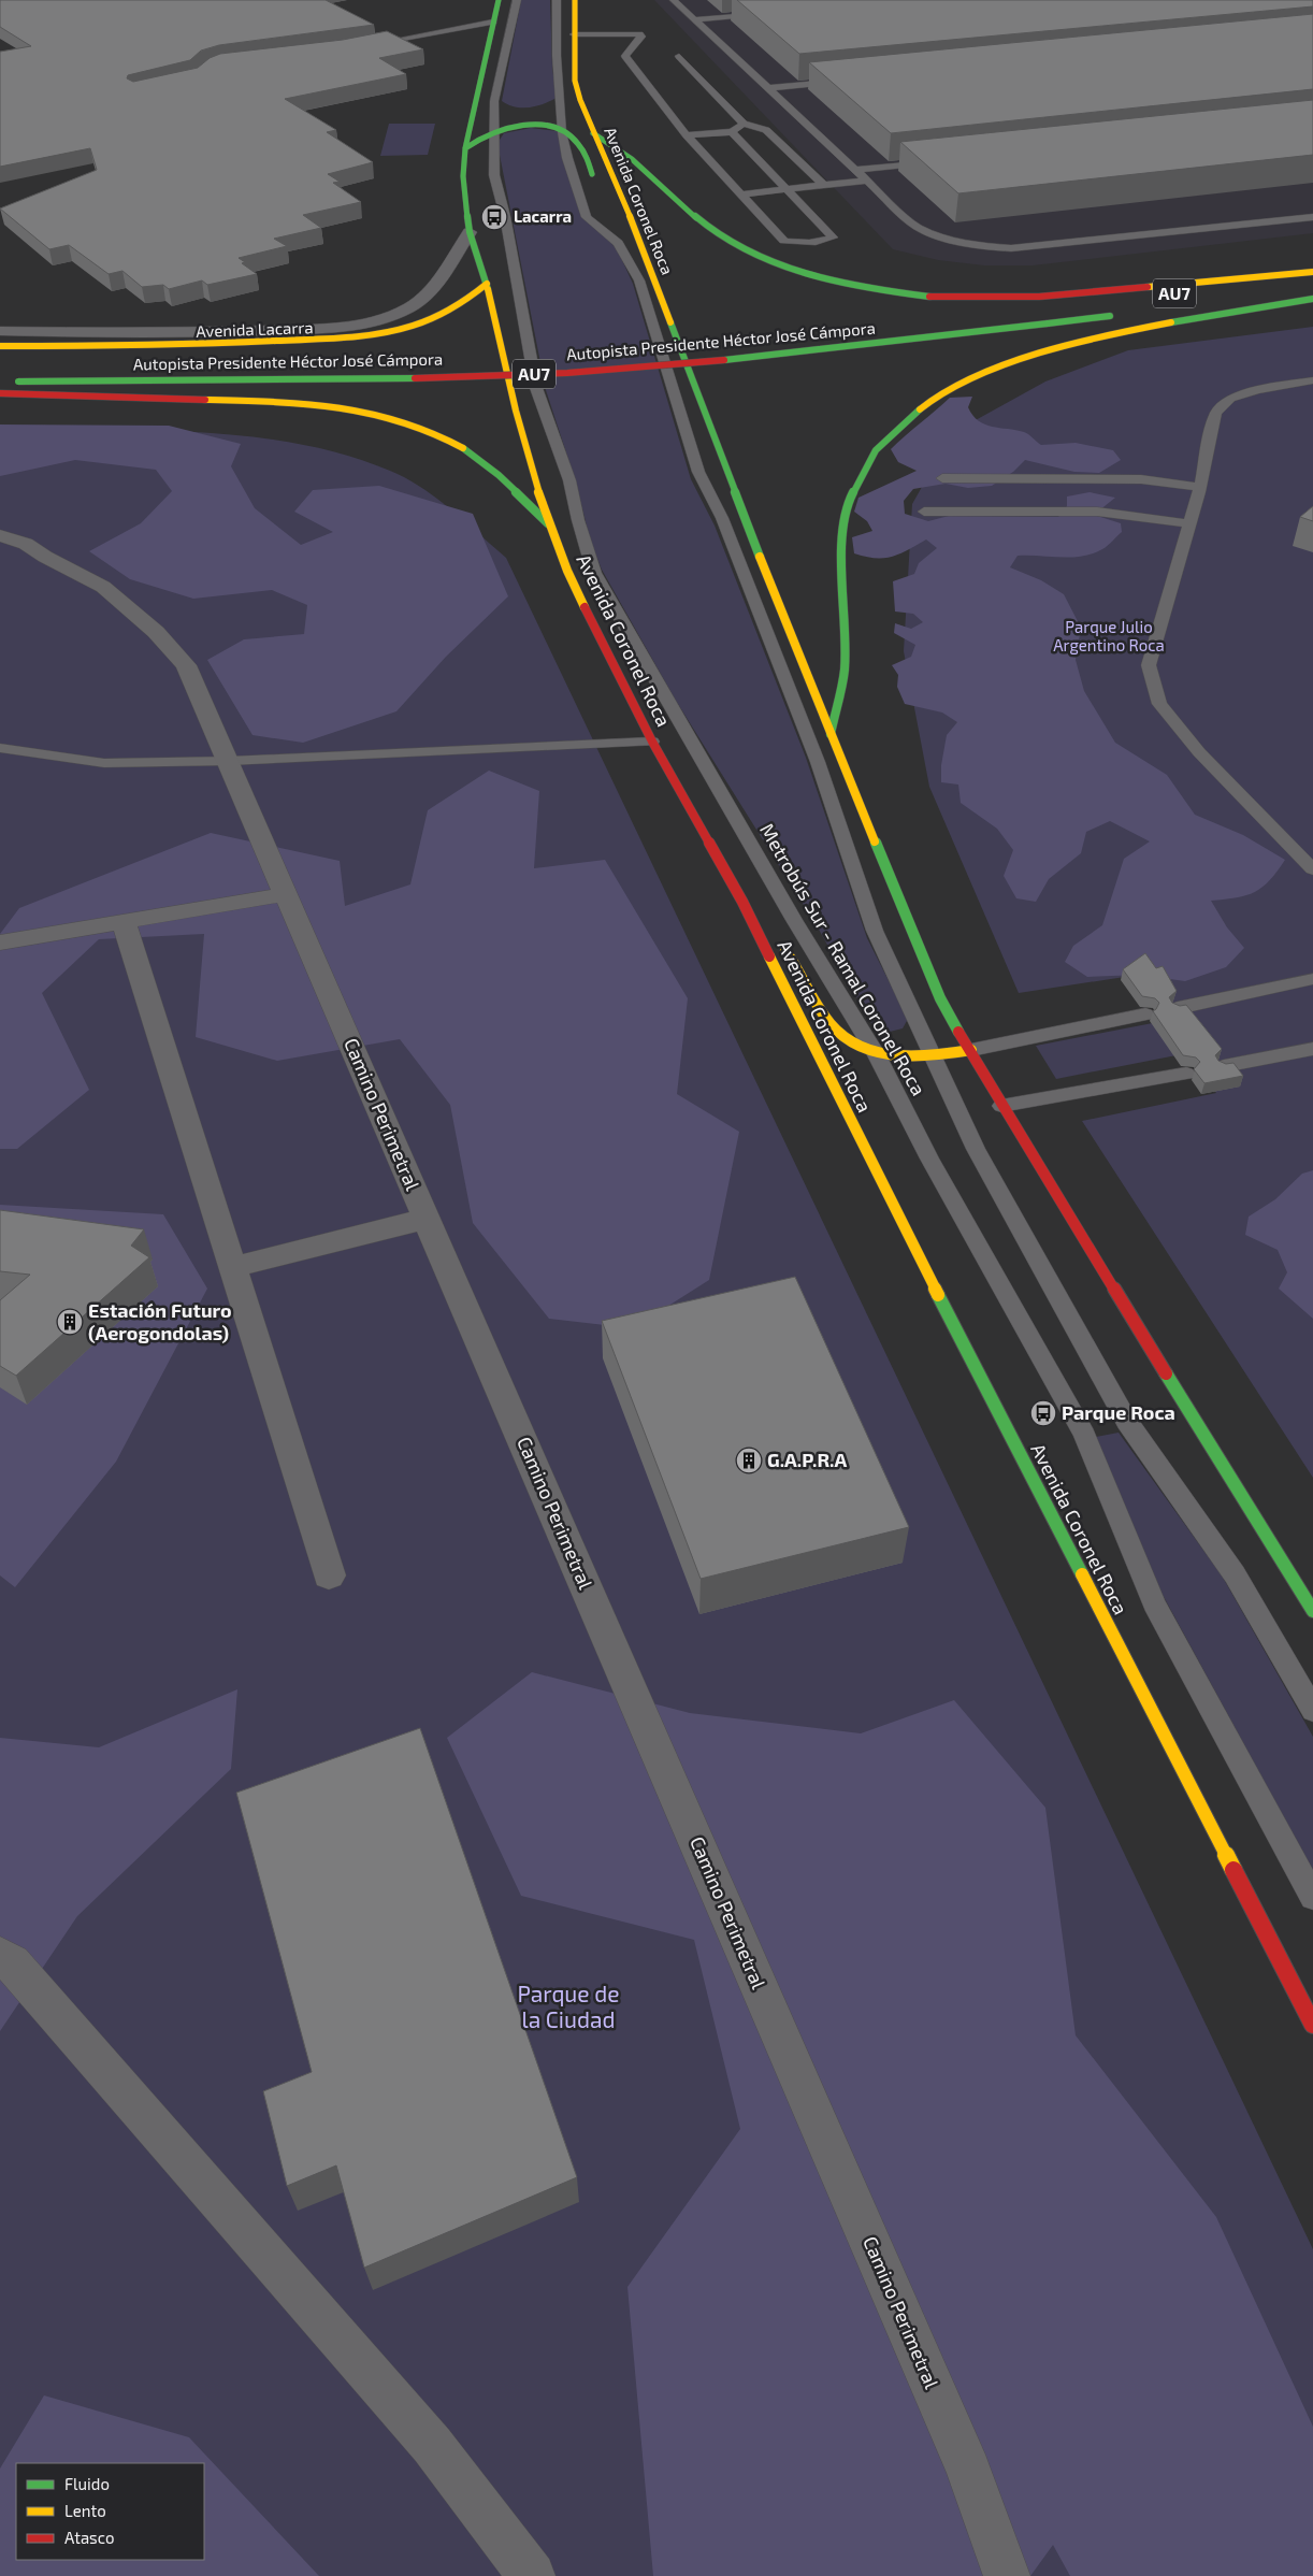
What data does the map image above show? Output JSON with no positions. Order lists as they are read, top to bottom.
{
  "streets": {
    "main road": ["Avenida Coronel Roca", "AU7", "Autopista Presidente Héctor José Cámpora"],
    "street": ["Avenida Lacarra", "Camino Perimetral"],
    "lane": ["Metrobús Sur - Ramal Coronel Roca"]
  },
  "crossings": [
    ["Avenida Coronel Roca", "Avenida Lacarra"]
  ],
  "parks": ["Parque Julio Argentino Roca", "Parque de la Ciudad"],
  "places": {
    "bus stop": ["Lacarra", "Parque Roca"],
    "building": ["Estación Futuro (Aerogondolas)", "G.A.P.R.A"]
  },
  "legend": ["Fluido", "Lento", "Atasco"]
}
